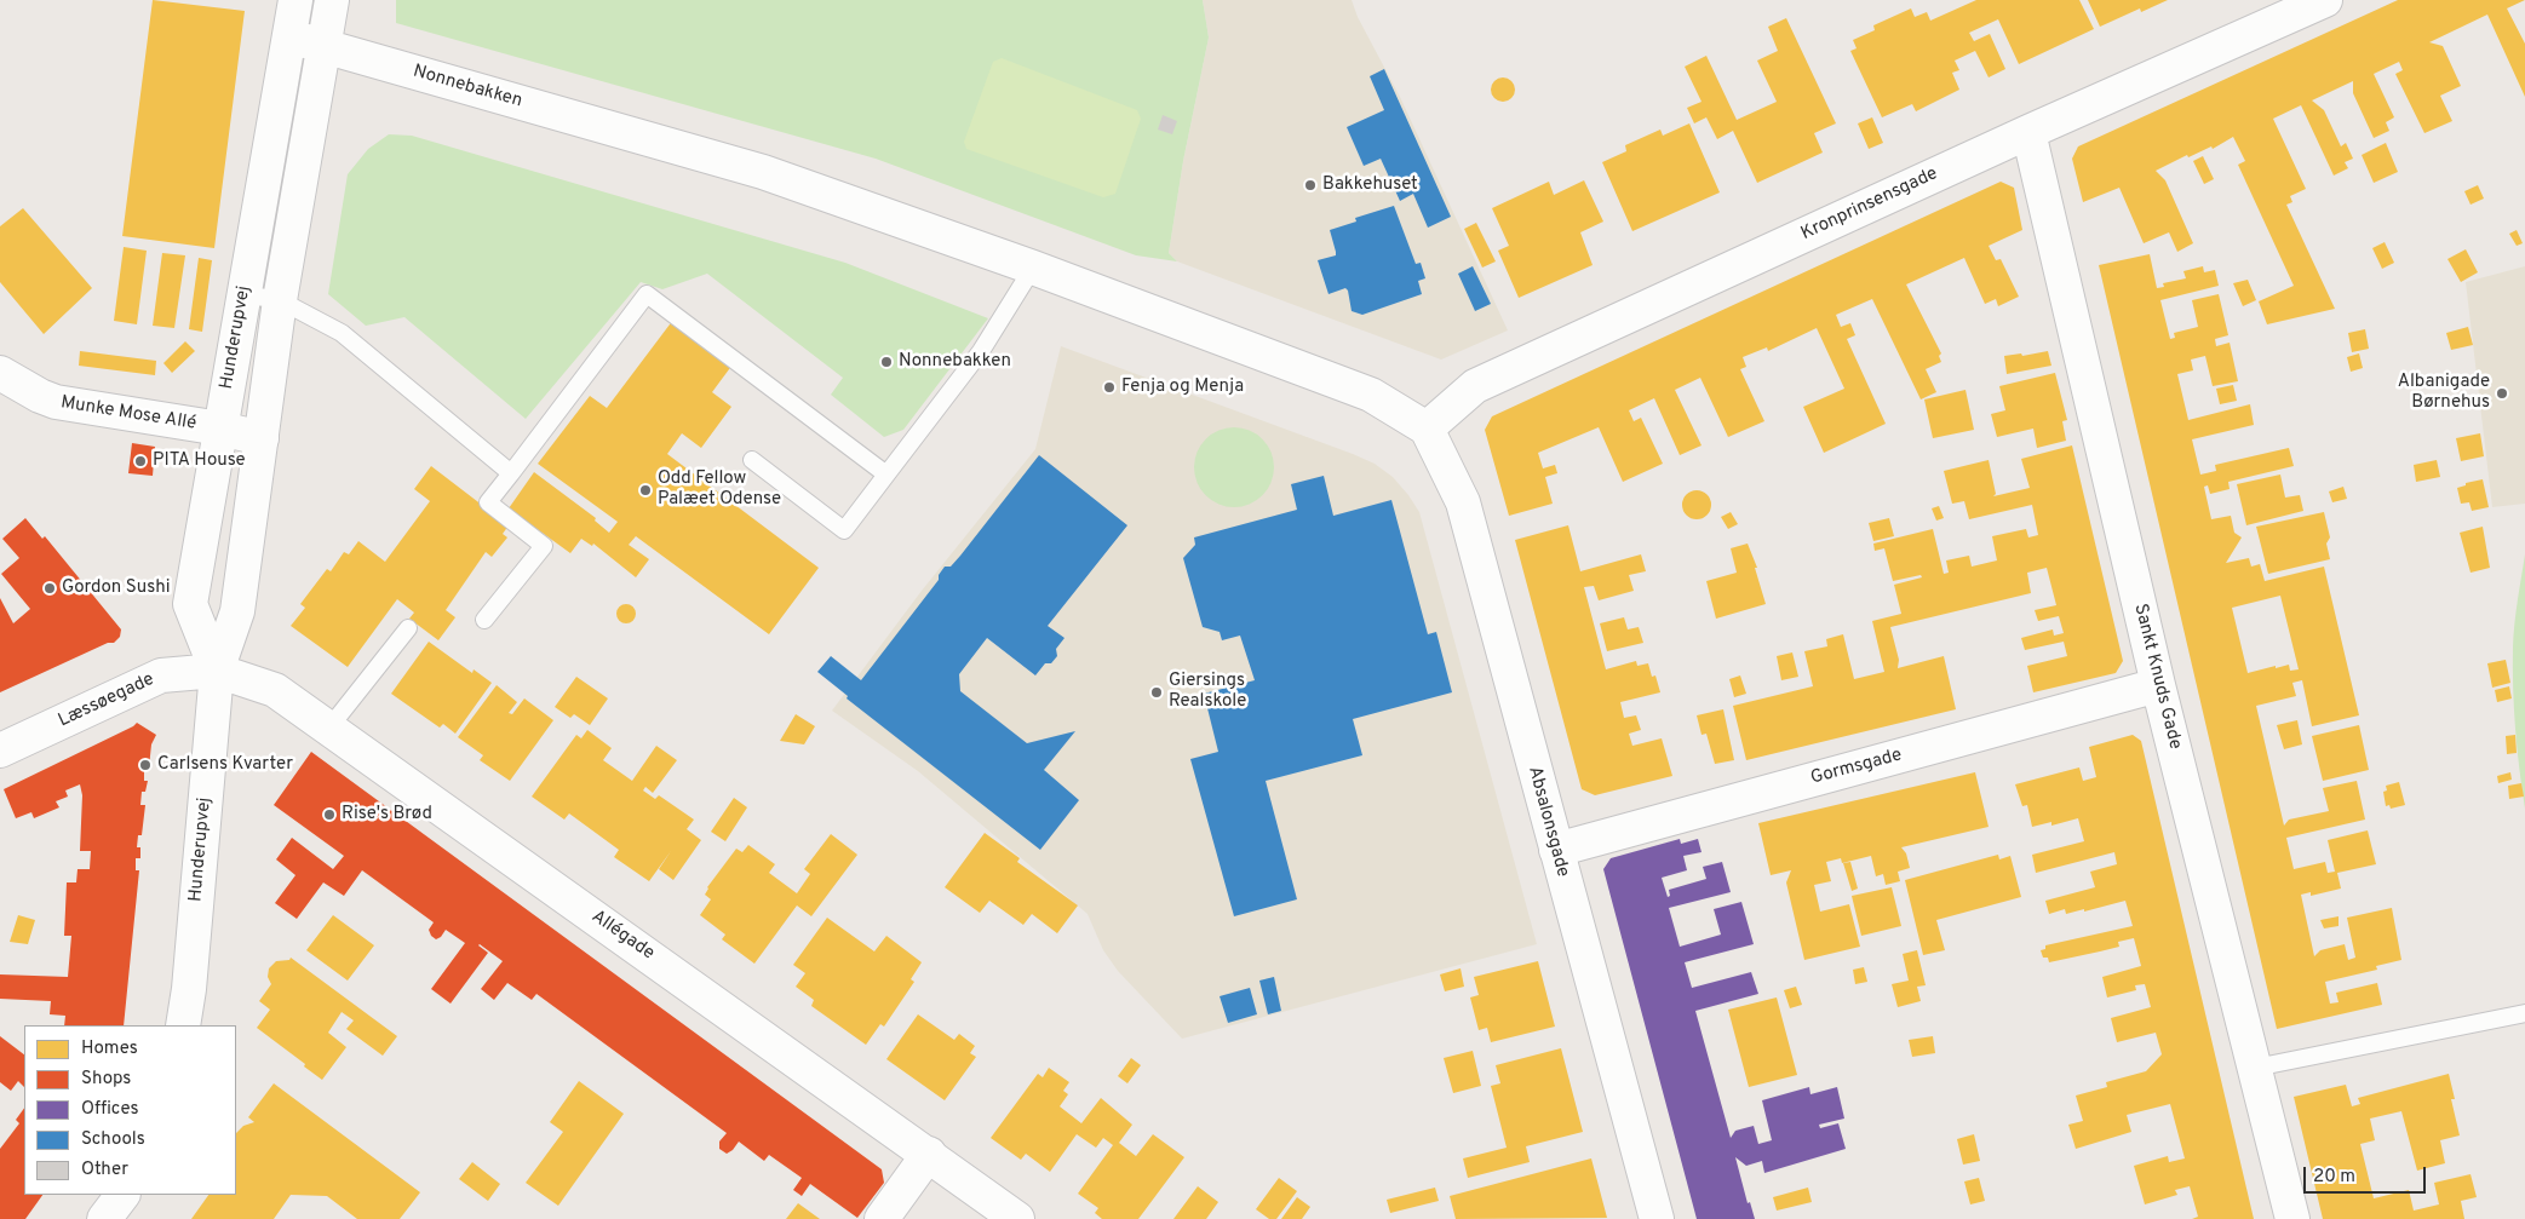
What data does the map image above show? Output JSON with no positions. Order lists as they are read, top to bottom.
{
  "streets": {
    "main road": [
      "Nonnebakken",
      "Kronprinsensgade",
      "Hunderupvej",
      "Munke Mose Allé",
      "Sankt Knuds Gade",
      "Læssøegade",
      "Gormsgade",
      "Absalonsgade",
      "Allégade"
    ]
  },
  "crossings": [
    ["Nonnebakken", "Kronprinsensgade"],
    ["Nonnebakken", "Hunderupvej"],
    ["Nonnebakken", "Absalonsgade"],
    ["Kronprinsensgade", "Sankt Knuds Gade"],
    ["Kronprinsensgade", "Absalonsgade"],
    ["Hunderupvej", "Munke Mose Allé"],
    ["Hunderupvej", "Læssøegade"],
    ["Hunderupvej", "Allégade"],
    ["Sankt Knuds Gade", "Gormsgade"],
    ["Læssøegade", "Allégade"],
    ["Gormsgade", "Absalonsgade"]
  ],
  "places": [
    "Bakkehuset",
    "Nonnebakken",
    "Fenja og Menja",
    "Albanigade Børnehus",
    "PITA House",
    "Odd Fellow Palæet Odense",
    "Gordon Sushi",
    "Giersings Realskole",
    "Carlsens Kvarter",
    "Rise's Brød"
  ],
  "legend": [
    "Homes",
    "Shops",
    "Offices",
    "Schools",
    "Other"
  ],
  "scale_bar": "20 m"
}
